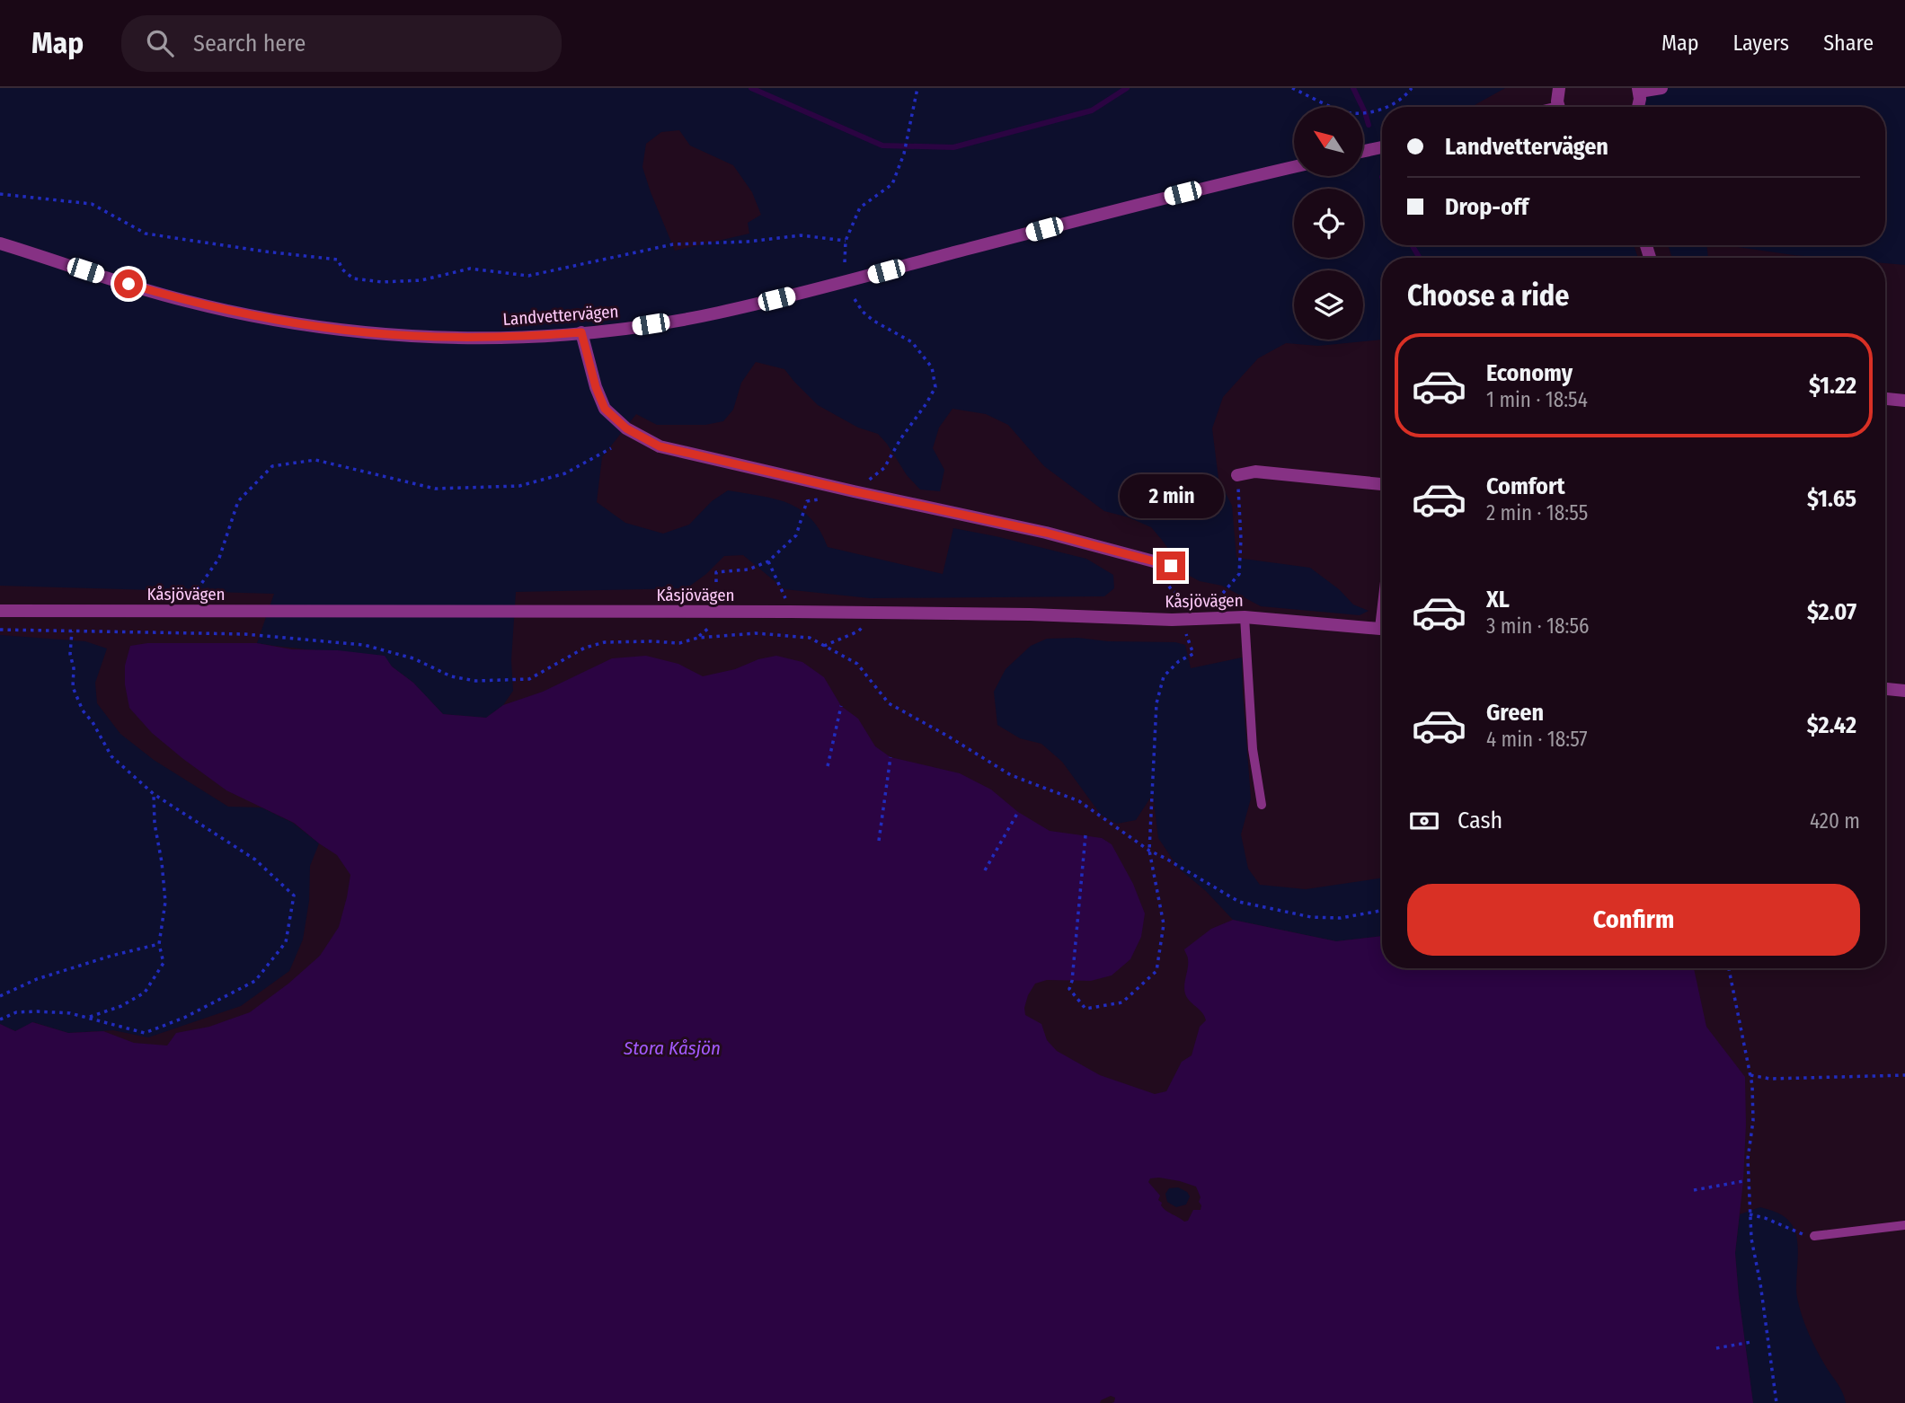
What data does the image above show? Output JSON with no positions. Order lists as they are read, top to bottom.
{
  "streets": {
    "street": ["Landvettervägen", "Kåsjövägen"]
  },
  "water": ["Stora Kåsjön"],
  "north": "top left",
  "page": {
    "header": "Map",
    "search": "Search here",
    "nav": ["Map", "Layers", "Share"],
    "banner": ["Landvettervägen", "Drop-off"],
    "heading": "Choose a ride",
    "list": [
      {
        "name": "Economy",
        "note": "1 min · 18:54",
        "value": "$1.22"
      },
      {
        "name": "Comfort",
        "note": "2 min · 18:55",
        "value": "$1.65"
      },
      {
        "name": "XL",
        "note": "3 min · 18:56",
        "value": "$2.07"
      },
      {
        "name": "Green",
        "note": "4 min · 18:57",
        "value": "$2.42"
      }
    ],
    "bubble": "2 min",
    "pay": ["Cash", "420 m"],
    "buttons": "Confirm"
  }
}
